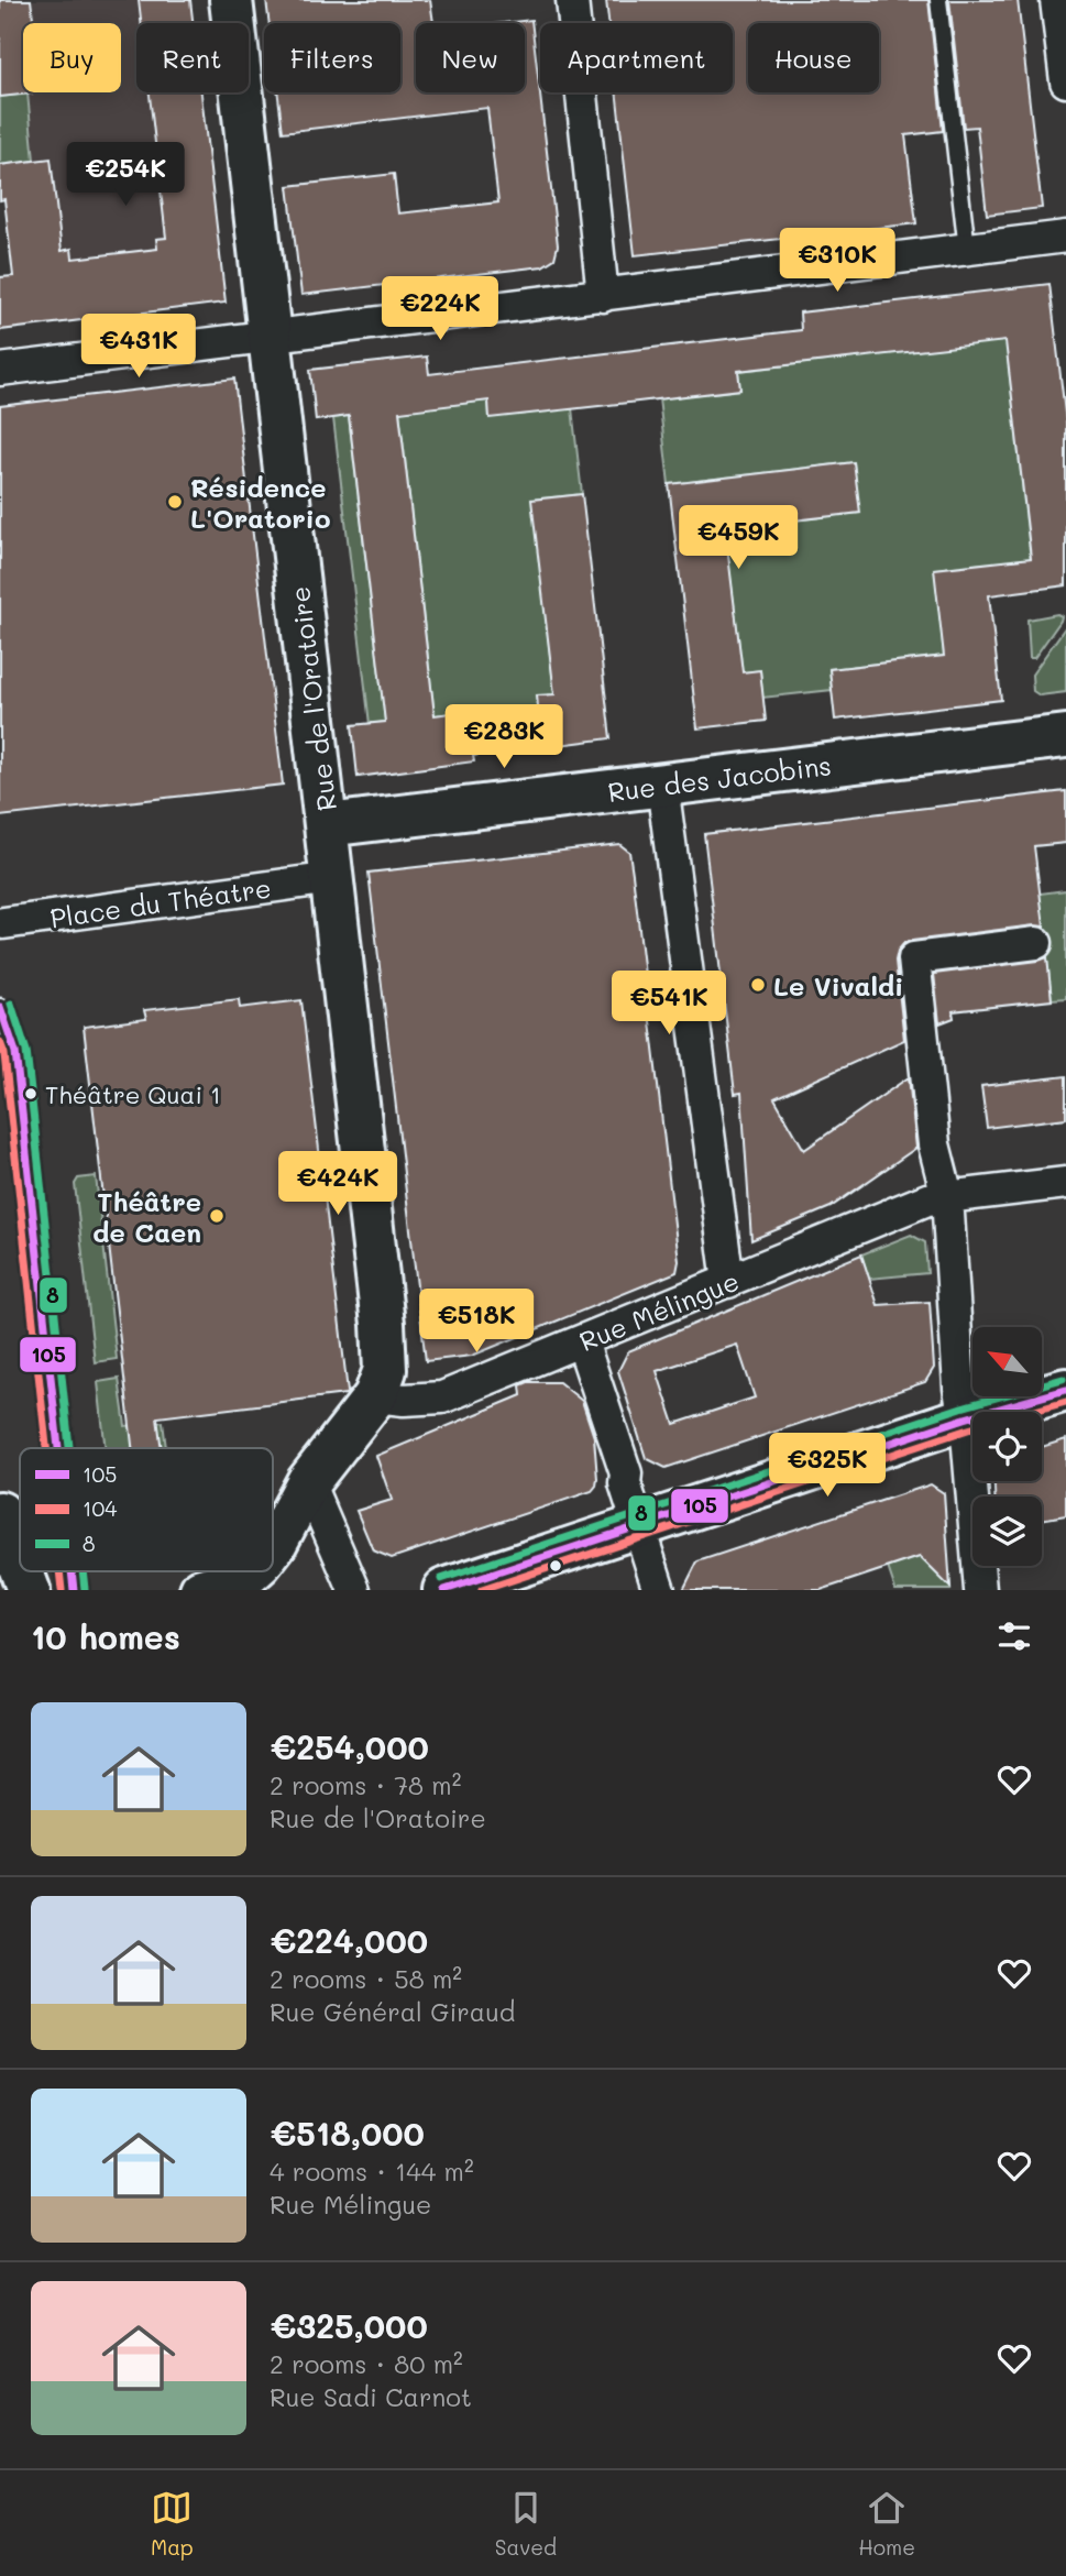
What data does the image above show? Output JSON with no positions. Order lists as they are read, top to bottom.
{
  "streets": {
    "street": [
      "Rue de l'Oratoire",
      "Rue des Jacobins",
      "Place du Théatre",
      "Rue Mélingue"
    ]
  },
  "crossings": [
    ["Rue de l'Oratoire", "Rue des Jacobins"],
    ["Rue de l'Oratoire", "Rue Mélingue"]
  ],
  "places": [
    "Résidence L'Oratorio",
    "Le Vivaldi",
    "Théâtre Quai 1",
    "Théâtre de Caen"
  ],
  "lines": ["transit line 8", "transit line 105", "transit line 104"],
  "legend": ["105", "104", "8"],
  "north": "top left",
  "page": {
    "chip": [
      "Buy",
      "Rent",
      "Filters",
      "New",
      "Apartment",
      "House"
    ],
    "price": [
      "€254K",
      "€310K",
      "€224K",
      "€431K",
      "€459K",
      "€283K",
      "€541K",
      "€424K",
      "€518K",
      "€325K"
    ],
    "heading": "10 homes",
    "list": [
      {
        "name": "€254,000",
        "note": "2 rooms · 78 m² · Rue de l'Oratoire"
      },
      {
        "name": "€224,000",
        "note": "2 rooms · 58 m² · Rue Général Giraud"
      },
      {
        "name": "€518,000",
        "note": "4 rooms · 144 m² · Rue Mélingue"
      },
      {
        "name": "€325,000",
        "note": "2 rooms · 80 m² · Rue Sadi Carnot"
      }
    ],
    "tabs": ["Map", "Saved", "Home"]
  }
}
